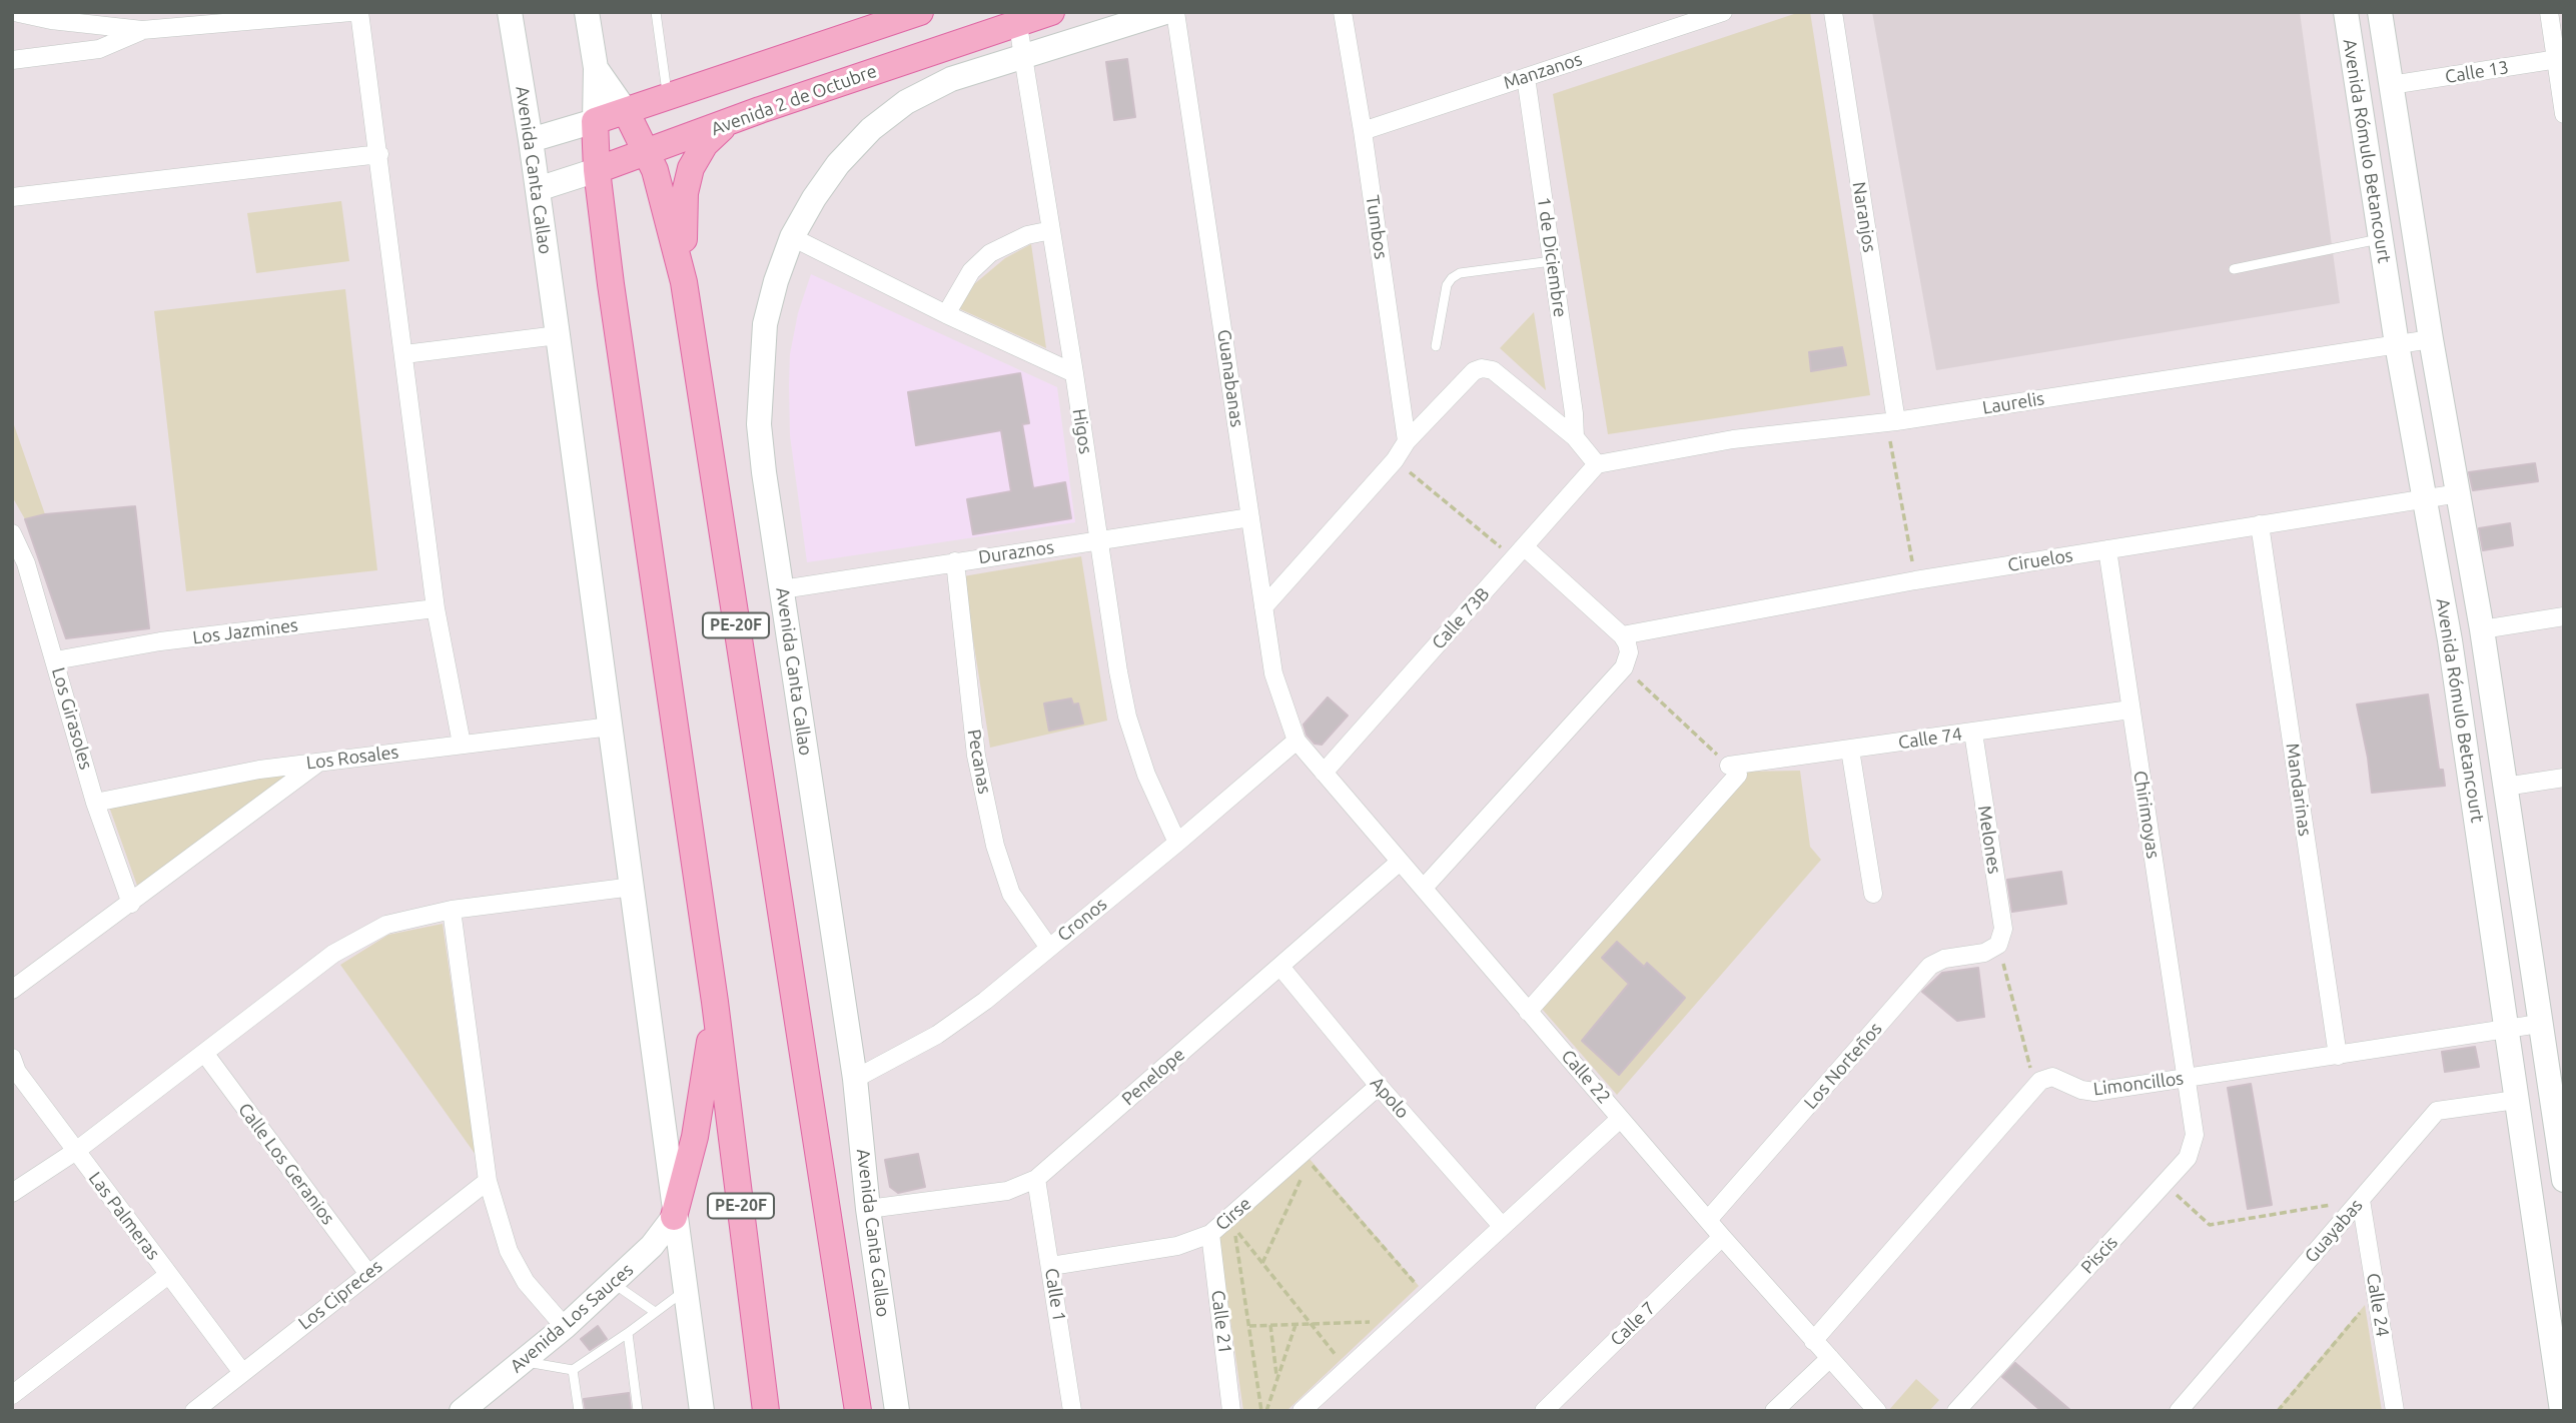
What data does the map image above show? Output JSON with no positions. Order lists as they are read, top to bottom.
{
  "streets": {
    "main road": ["Avenida 2 de Octubre", "PE-20F"],
    "street": [
      "Manzanos",
      "Calle 13",
      "Avenida Rómulo Betancourt",
      "Avenida Canta Callao",
      "Naranjos",
      "Tumbos",
      "1 de Diciembre",
      "Guanabanas",
      "Laurelis",
      "Higos",
      "Duraznos",
      "Ciruelos",
      "Calle 73B",
      "Los Jazmines",
      "Los Girasoles",
      "Calle 74",
      "Los Rosales",
      "Pecanas",
      "Mandarinas",
      "Chirimoyas",
      "Melones",
      "Cronos",
      "Los Norteños",
      "Penelope",
      "Calle 22",
      "Limoncillos",
      "Apolo",
      "Calle Los Geranios",
      "Cirse",
      "Las Palmeras",
      "Guayabas",
      "Piscis",
      "Los Cipreces",
      "Calle 1",
      "Calle 24",
      "Avenida Los Sauces",
      "Calle 21",
      "Calle 7"
    ]
  },
  "crossings": [
    ["Manzanos", "Tumbos"],
    ["Manzanos", "1 de Diciembre"],
    ["Calle 13", "Avenida Rómulo Betancourt"],
    ["Avenida 2 de Octubre", "Avenida Canta Callao"],
    ["Avenida 2 de Octubre", "Higos"],
    ["Avenida 2 de Octubre", "PE-20F"],
    ["Avenida Rómulo Betancourt", "Laurelis"],
    ["Avenida Rómulo Betancourt", "Ciruelos"],
    ["Avenida Rómulo Betancourt", "Limoncillos"],
    ["Avenida Rómulo Betancourt", "Guayabas"],
    ["Avenida Canta Callao", "Higos"],
    ["Avenida Canta Callao", "Duraznos"],
    ["Avenida Canta Callao", "Los Rosales"],
    ["Avenida Canta Callao", "Cronos"],
    ["Avenida Canta Callao", "Penelope"],
    ["Avenida Canta Callao", "Avenida Los Sauces"],
    ["Naranjos", "Laurelis"],
    ["Guanabanas", "Duraznos"],
    ["Guanabanas", "Cronos"],
    ["Guanabanas", "Calle 22"],
    ["Laurelis", "Calle 73B"],
    ["Higos", "Duraznos"],
    ["Higos", "Cronos"],
    ["Duraznos", "Pecanas"],
    ["Ciruelos", "Mandarinas"],
    ["Ciruelos", "Chirimoyas"],
    ["Calle 73B", "Calle 22"],
    ["Los Jazmines", "Los Girasoles"],
    ["Los Girasoles", "Los Rosales"],
    ["Calle 74", "Chirimoyas"],
    ["Calle 74", "Melones"],
    ["Pecanas", "Cronos"],
    ["Mandarinas", "Limoncillos"],
    ["Chirimoyas", "Limoncillos"],
    ["Chirimoyas", "Piscis"],
    ["Melones", "Los Norteños"],
    ["Cronos", "Calle 22"],
    ["Los Norteños", "Calle 22"],
    ["Penelope", "Calle 22"],
    ["Penelope", "Apolo"],
    ["Penelope", "Calle 1"],
    ["Calle 22", "Calle 7"],
    ["Limoncillos", "Piscis"],
    ["Apolo", "Cirse"],
    ["Calle Los Geranios", "Los Cipreces"],
    ["Cirse", "Calle 1"],
    ["Cirse", "Calle 21"],
    ["Las Palmeras", "Los Cipreces"],
    ["Guayabas", "Calle 24"]
  ]
}
